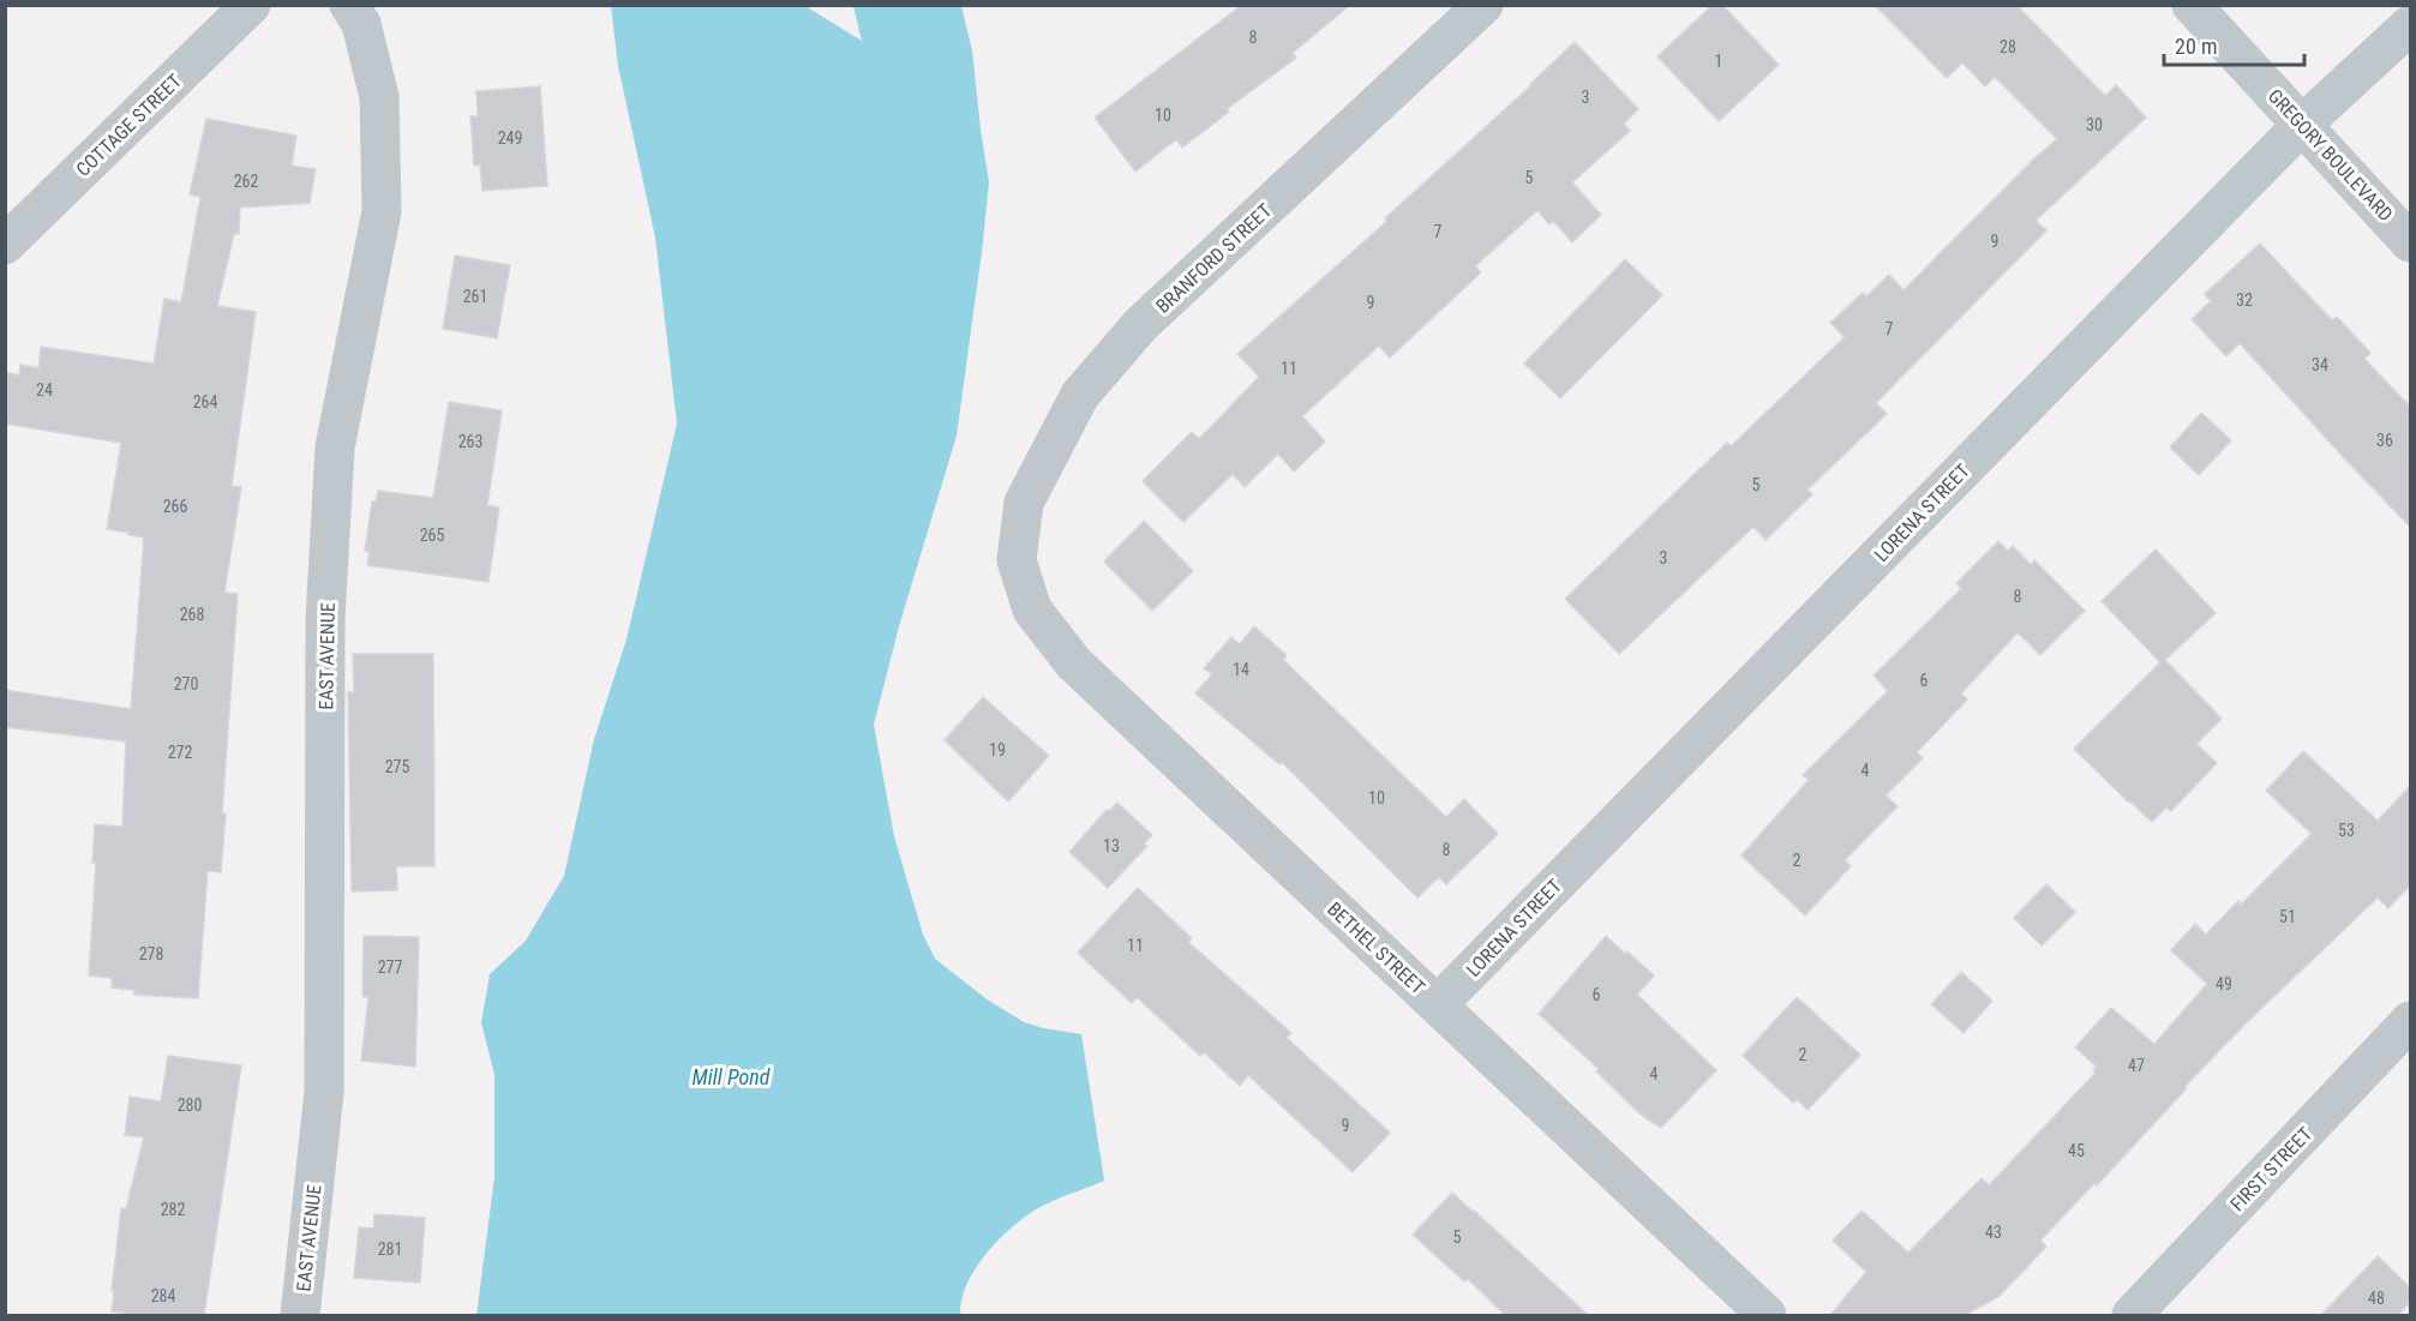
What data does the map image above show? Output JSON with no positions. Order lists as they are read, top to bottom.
{
  "streets": {
    "street": [
      "COTTAGE STREET",
      "GREGORY BOULEVARD",
      "BRANFORD STREET",
      "LORENA STREET",
      "EAST AVENUE",
      "BETHEL STREET",
      "FIRST STREET"
    ]
  },
  "crossings": [
    ["GREGORY BOULEVARD", "LORENA STREET"],
    ["BRANFORD STREET", "BETHEL STREET"],
    ["LORENA STREET", "BETHEL STREET"]
  ],
  "water": ["Mill Pond"],
  "house_numbers": [
    "8",
    "28",
    "1",
    "3",
    "10",
    "30",
    "249",
    "5",
    "262",
    "7",
    "9",
    "261",
    "32",
    "9",
    "7",
    "34",
    "11",
    "24",
    "264",
    "36",
    "263",
    "5",
    "266",
    "265",
    "3",
    "8",
    "268",
    "14",
    "6",
    "270",
    "19",
    "272",
    "275",
    "4",
    "10",
    "53",
    "13",
    "8",
    "2",
    "51",
    "11",
    "278",
    "277",
    "49",
    "6",
    "2",
    "47",
    "4",
    "280",
    "9",
    "45",
    "282",
    "43",
    "5",
    "281",
    "284",
    "48"
  ],
  "scale_bar": "20 m"
}
